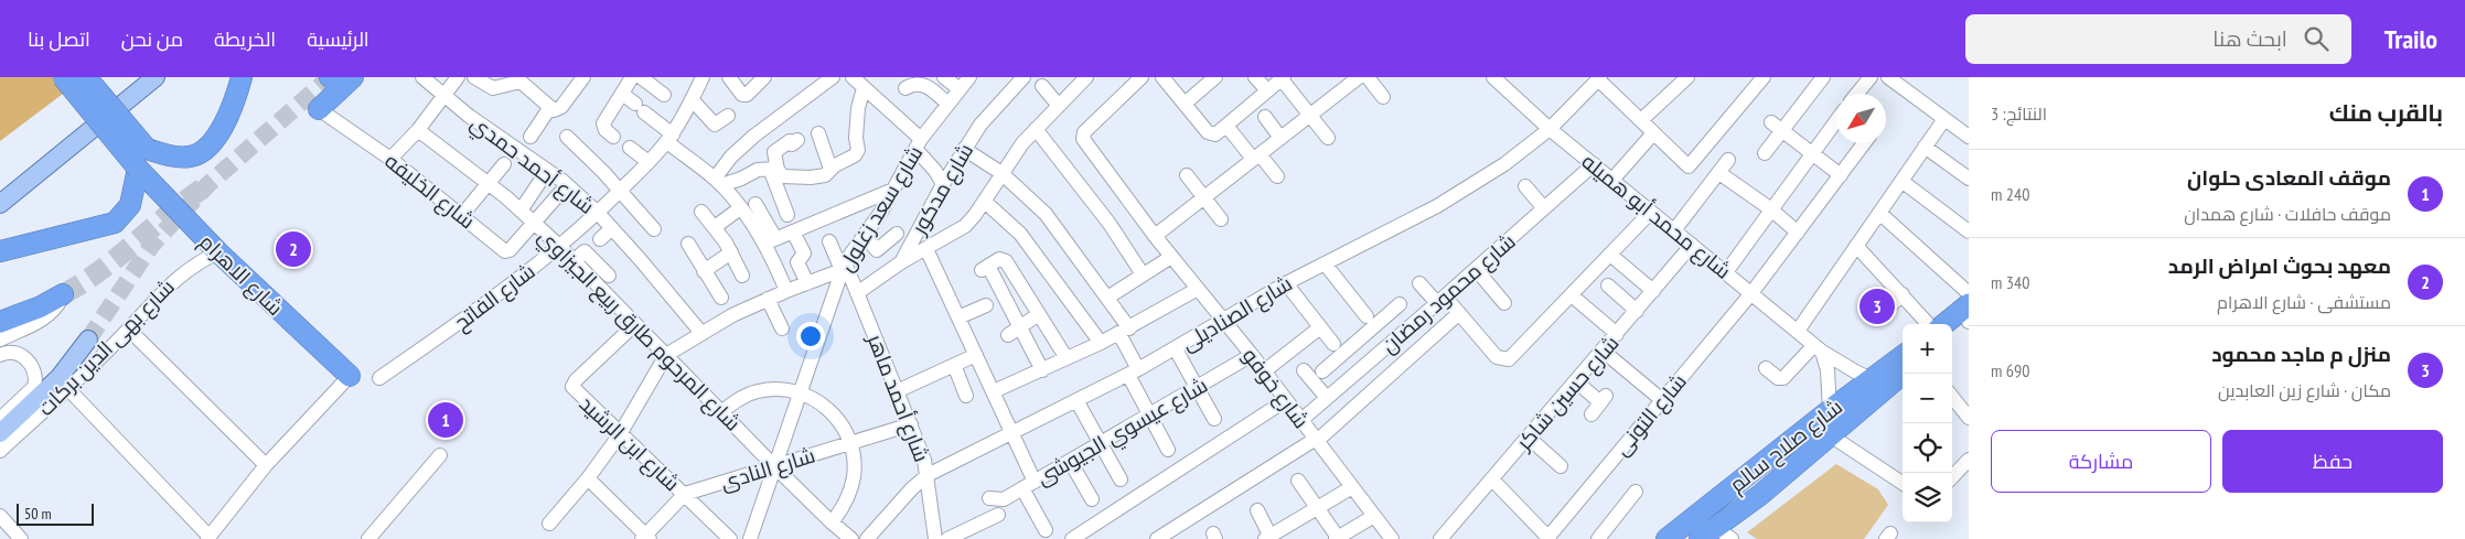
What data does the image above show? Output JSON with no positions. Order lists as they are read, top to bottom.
{
  "streets": {
    "highway": ["شارع الاهرام", "شارع صلاح سالم"],
    "main road": ["شارع بهى الدين بركات"],
    "street": [
      "شارع أحمد حمدي",
      "شارع مدكور",
      "شارع الخليفه",
      "شارع سعد زغلول",
      "شارع محمد أبو هميله",
      "شارع محمود رمضان",
      "شارع الفاتح",
      "شارع الصناديلى",
      "شارع المرحوم طارق ربيع الجيزاوي",
      "شارع خوفو",
      "شارع حسين شاكر",
      "شارع أحمد ماهر",
      "شارع التونى",
      "شارع عيسوي الجيوشى",
      "شارع ابن الرشيد",
      "شارع النادى"
    ]
  },
  "crossings": [
    ["شارع أحمد حمدي", "شارع الفاتح"],
    ["شارع مدكور", "شارع أحمد ماهر"],
    ["شارع الخليفه", "شارع المرحوم طارق ربيع الجيزاوي"],
    ["شارع سعد زغلول", "شارع المرحوم طارق ربيع الجيزاوي"],
    ["شارع سعد زغلول", "شارع أحمد ماهر"],
    ["شارع سعد زغلول", "شارع النادى"],
    ["شارع محمد أبو هميله", "شارع محمود رمضان"],
    ["شارع محمد أبو هميله", "شارع الصناديلى"],
    ["شارع محمد أبو هميله", "شارع حسين شاكر"],
    ["شارع محمد أبو هميله", "شارع التونى"],
    ["شارع محمد أبو هميله", "شارع صلاح سالم"],
    ["شارع الاهرام", "شارع بهى الدين بركات"],
    ["شارع محمود رمضان", "شارع خوفو"],
    ["شارع الفاتح", "شارع المرحوم طارق ربيع الجيزاوي"],
    ["شارع الصناديلى", "شارع خوفو"],
    ["شارع الصناديلى", "شارع أحمد ماهر"],
    ["شارع المرحوم طارق ربيع الجيزاوي", "شارع ابن الرشيد"],
    ["شارع المرحوم طارق ربيع الجيزاوي", "شارع النادى"],
    ["شارع خوفو", "شارع عيسوي الجيوشى"],
    ["شارع أحمد ماهر", "شارع النادى"],
    ["شارع ابن الرشيد", "شارع النادى"]
  ],
  "scale_bar": "50 m",
  "north": "bottom left",
  "page": {
    "header": "Trailo",
    "search": "ابحث هنا",
    "nav": [
      "الرئيسية",
      "الخريطة",
      "من نحن",
      "اتصل بنا"
    ],
    "heading": ["بالقرب منك", "النتائج: 3"],
    "list": [
      {
        "mark": "1",
        "name": "موقف المعادى حلوان",
        "note": "موقف حافلات · شارع همدان",
        "value": "240 m"
      },
      {
        "mark": "2",
        "name": "معهد بحوث امراض الرمد",
        "note": "مستشفى · شارع الاهرام",
        "value": "340 m"
      },
      {
        "mark": "3",
        "name": "منزل م ماجد محمود",
        "note": "مكان · شارع زين العابدين",
        "value": "690 m"
      }
    ],
    "pins": ["2", "3", "1"],
    "map_buttons": ["+", "−"],
    "buttons": ["حفظ", "مشاركة"],
    "scale": "50 m"
  }
}
